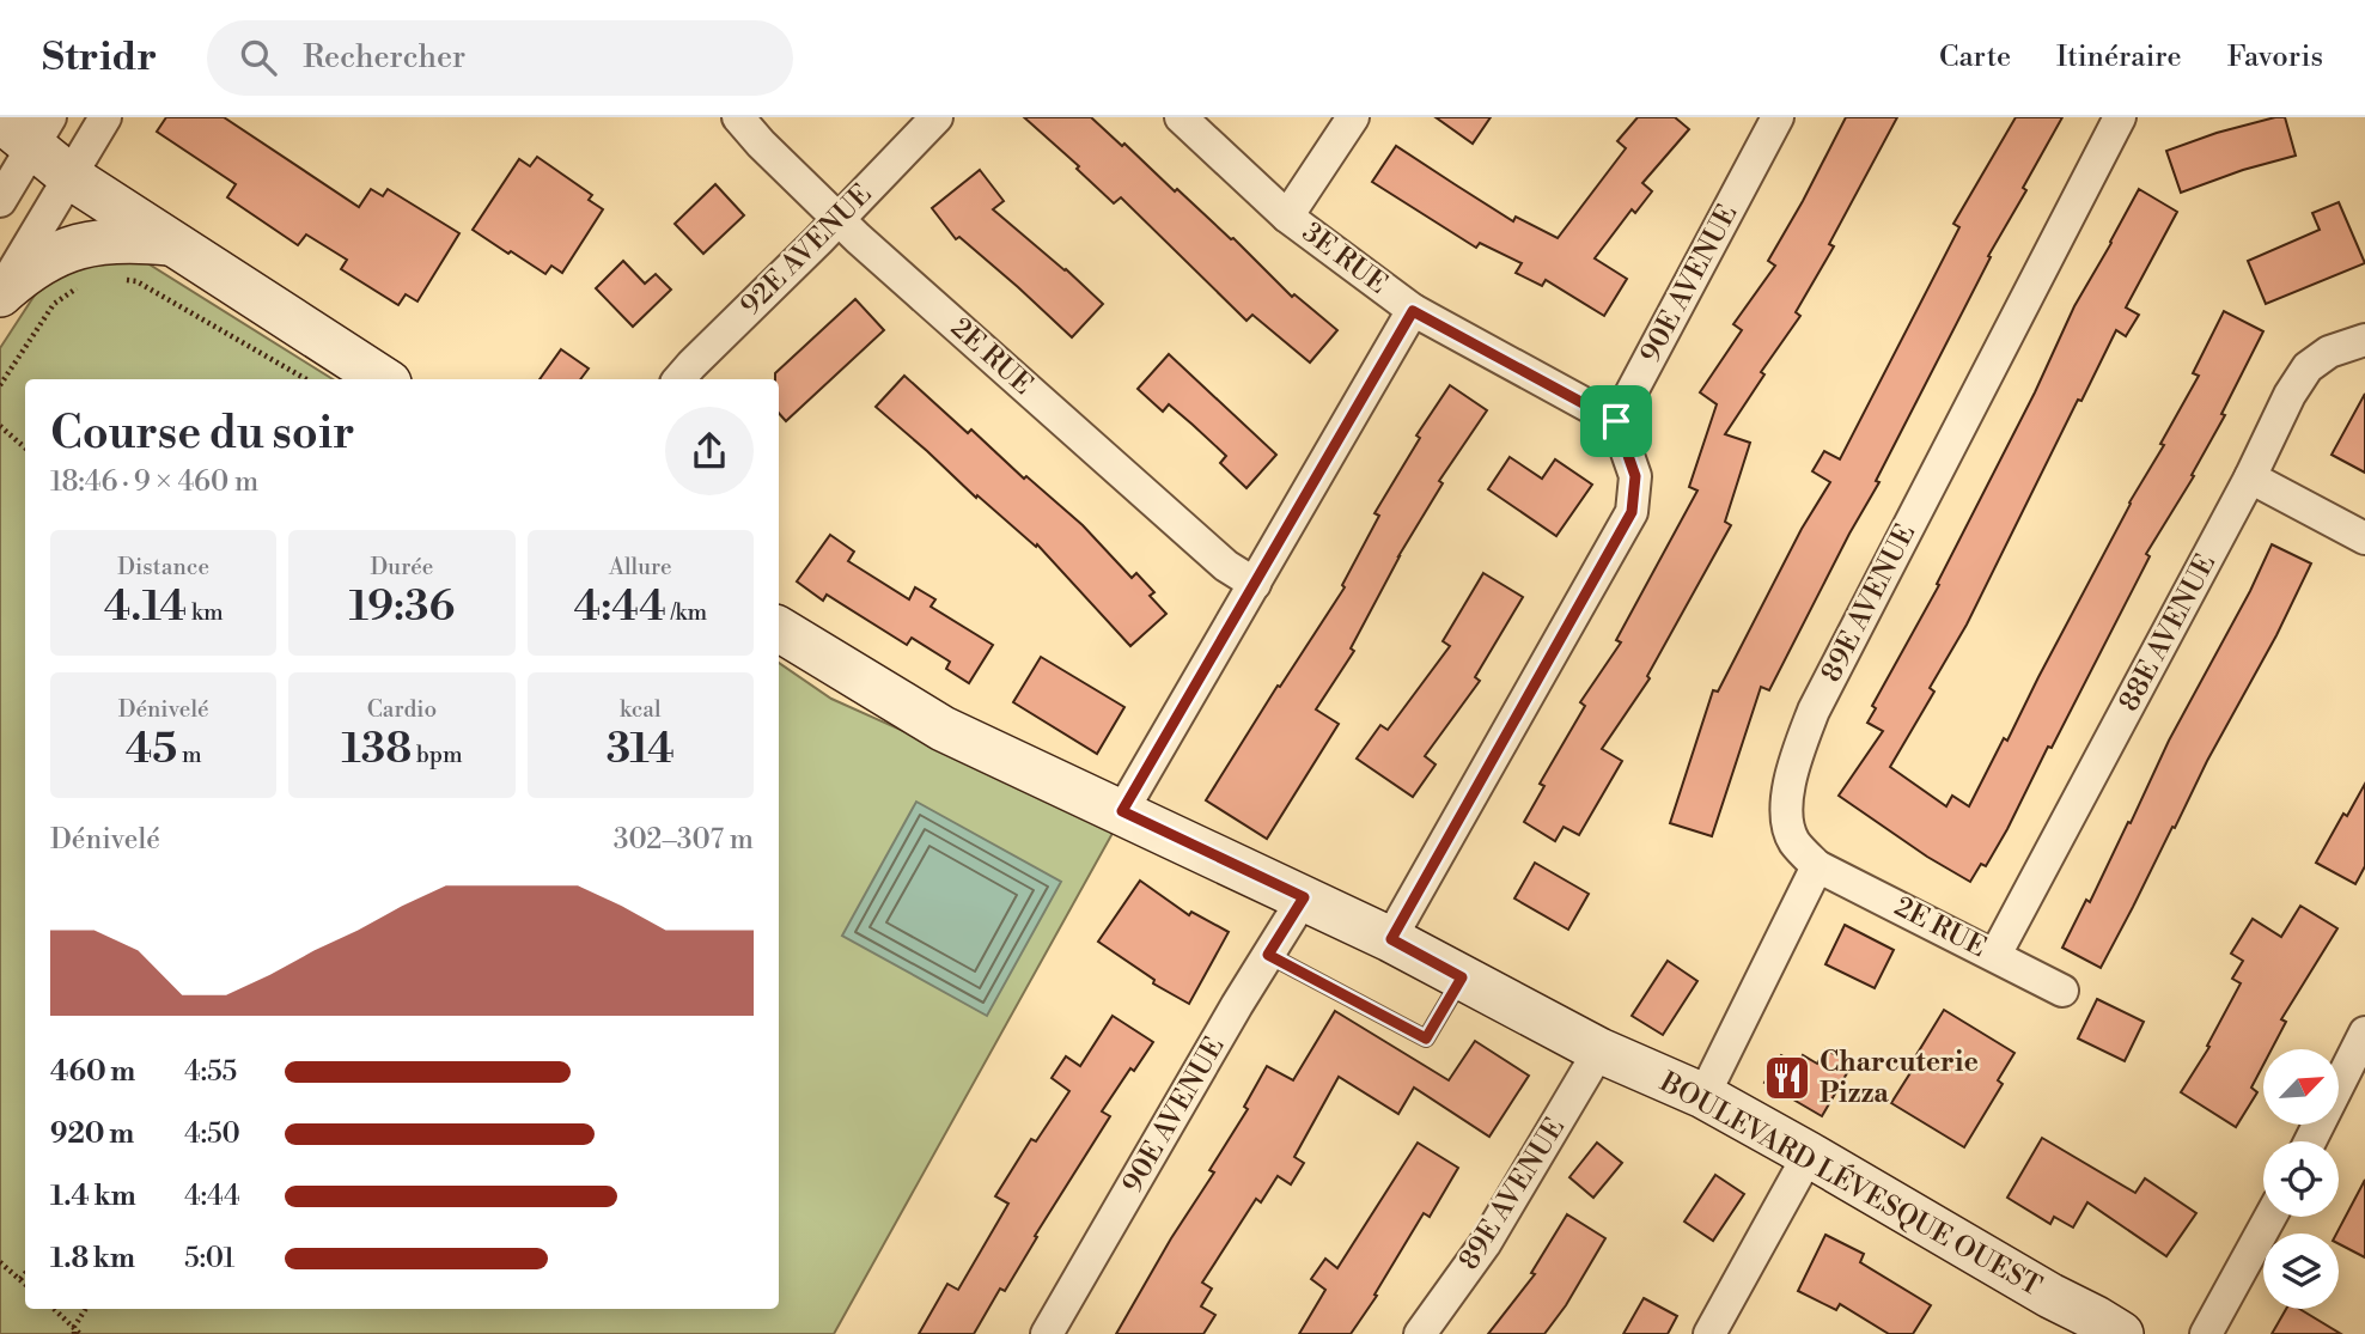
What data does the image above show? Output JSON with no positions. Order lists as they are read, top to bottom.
{
  "streets": {
    "street": [
      "92E AVENUE",
      "3E RUE",
      "90E AVENUE",
      "2E RUE",
      "89E AVENUE",
      "88E AVENUE",
      "BOULEVARD LÉVESQUE OUEST"
    ]
  },
  "crossings": [
    ["92E AVENUE", "2E RUE"],
    ["3E RUE", "90E AVENUE"],
    ["90E AVENUE", "BOULEVARD LÉVESQUE OUEST"],
    ["2E RUE", "89E AVENUE"],
    ["2E RUE", "88E AVENUE"],
    ["89E AVENUE", "BOULEVARD LÉVESQUE OUEST"]
  ],
  "places": {
    "restaurant": ["Charcuterie Pizza"]
  },
  "north": "top right",
  "page": {
    "header": "Stridr",
    "search": "Rechercher",
    "nav": ["Carte", "Itinéraire", "Favoris"],
    "heading": ["Course du soir", "18:46 · 9 × 460 m"],
    "stats": [
      ["Distance", "4.14 km"],
      ["Durée", "19:36"],
      ["Allure", "4:44 /km"],
      ["Dénivelé", "45 m"],
      ["Cardio", "138 bpm"],
      ["kcal", "314"]
    ],
    "chart": ["Dénivelé", "302–307 m"],
    "list": [
      {
        "name": "460 m",
        "note": "4:55"
      },
      {
        "name": "920 m",
        "note": "4:50"
      },
      {
        "name": "1.4 km",
        "note": "4:44"
      },
      {
        "name": "1.8 km",
        "note": "5:01"
      }
    ]
  }
}
